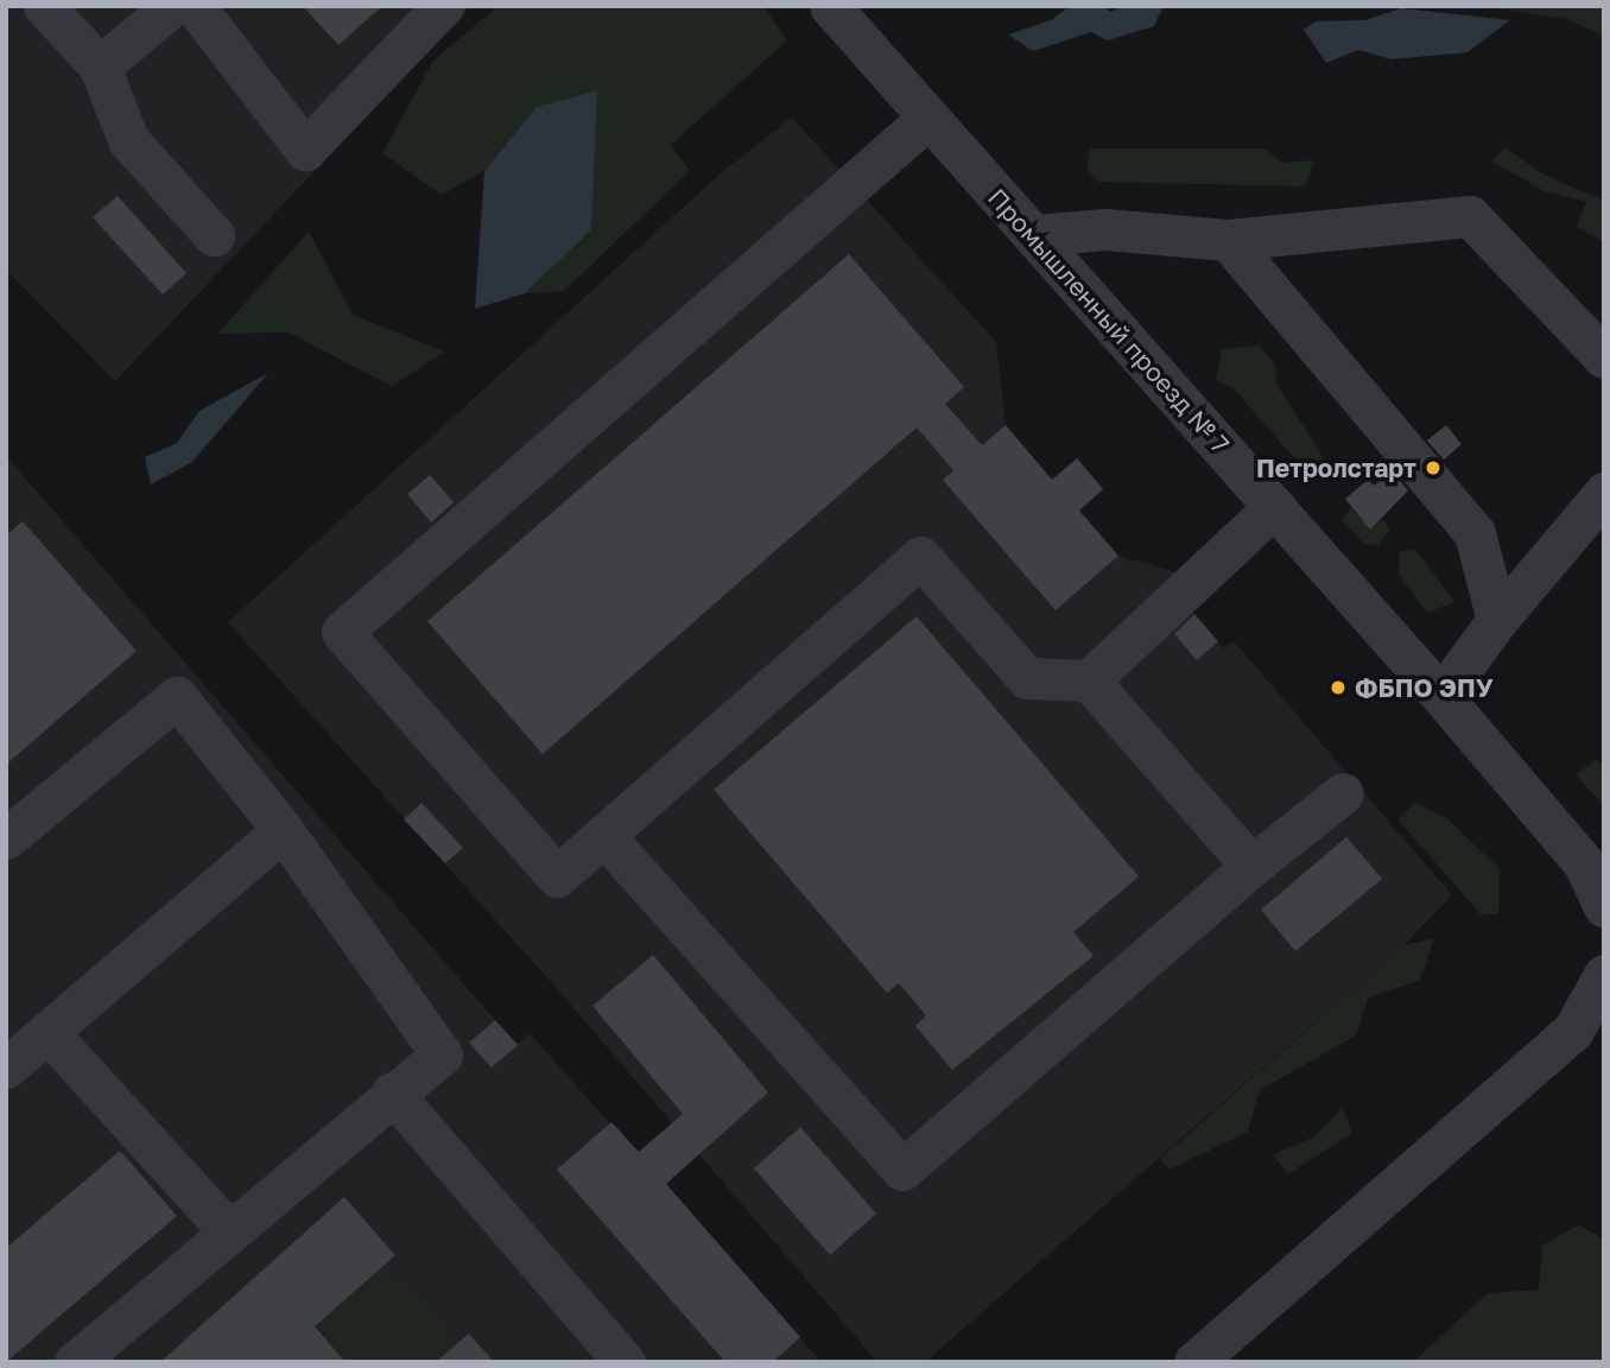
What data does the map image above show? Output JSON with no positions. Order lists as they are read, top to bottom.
{
  "streets": {
    "street": ["Промышленный проезд № 7"]
  },
  "places": ["Петролстарт", "ФБПО ЭПУ"]
}
